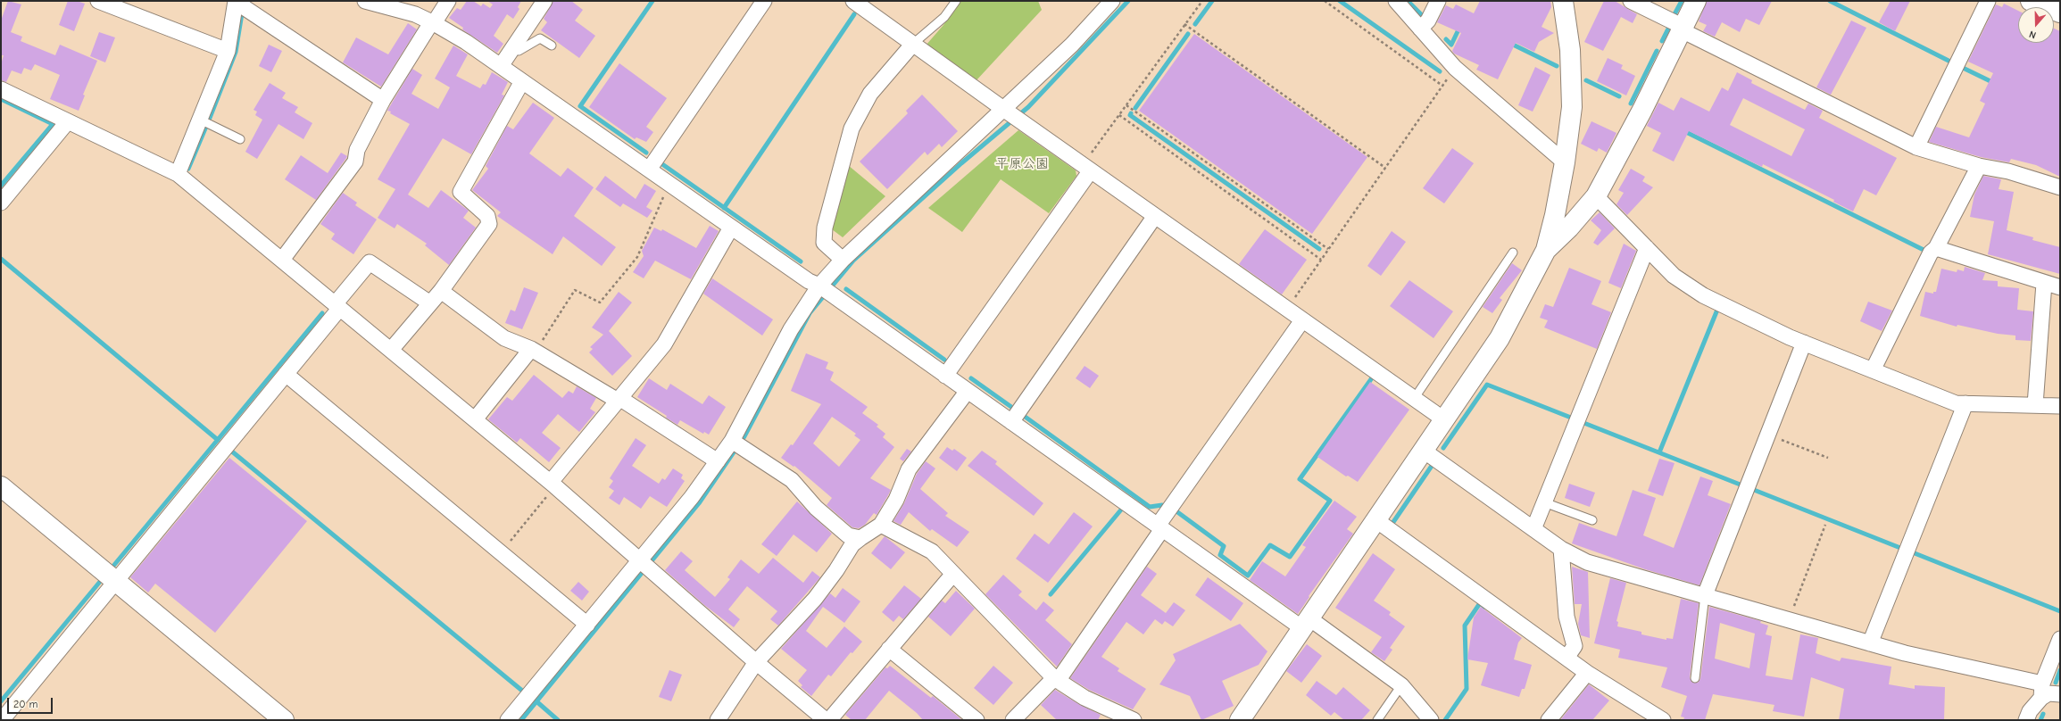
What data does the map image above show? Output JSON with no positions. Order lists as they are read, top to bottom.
{
  "parks": ["平原公園"],
  "scale_bar": "20 m",
  "north": "bottom"
}
